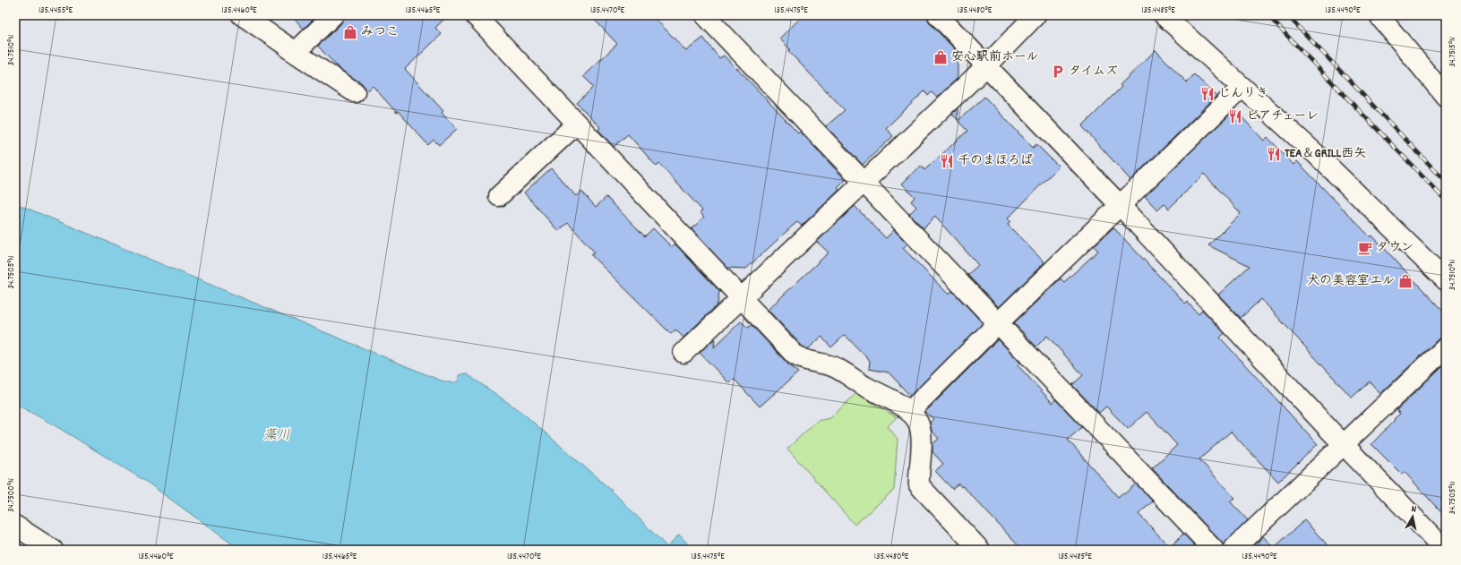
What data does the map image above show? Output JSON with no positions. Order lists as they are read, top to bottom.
{
  "water": ["藻川"],
  "places": {
    "shop": ["みつこ", "安心駅前ホール", "犬の美容室エル"],
    "parking": ["タイムズ"],
    "restaurant": [
      "じんりき",
      "ピアチェーレ",
      "TEA＆GRILL西矢",
      "千のまほろば"
    ],
    "cafe": ["タウン"]
  },
  "north": "top",
  "coordinates": [
    "135.4455°E",
    "135.4460°E",
    "135.4465°E",
    "135.4470°E",
    "135.4475°E",
    "135.4480°E",
    "135.4485°E",
    "135.4490°E",
    "34.7510°N",
    "34.7515°N",
    "34.7505°N",
    "34.7500°N"
  ]
}
